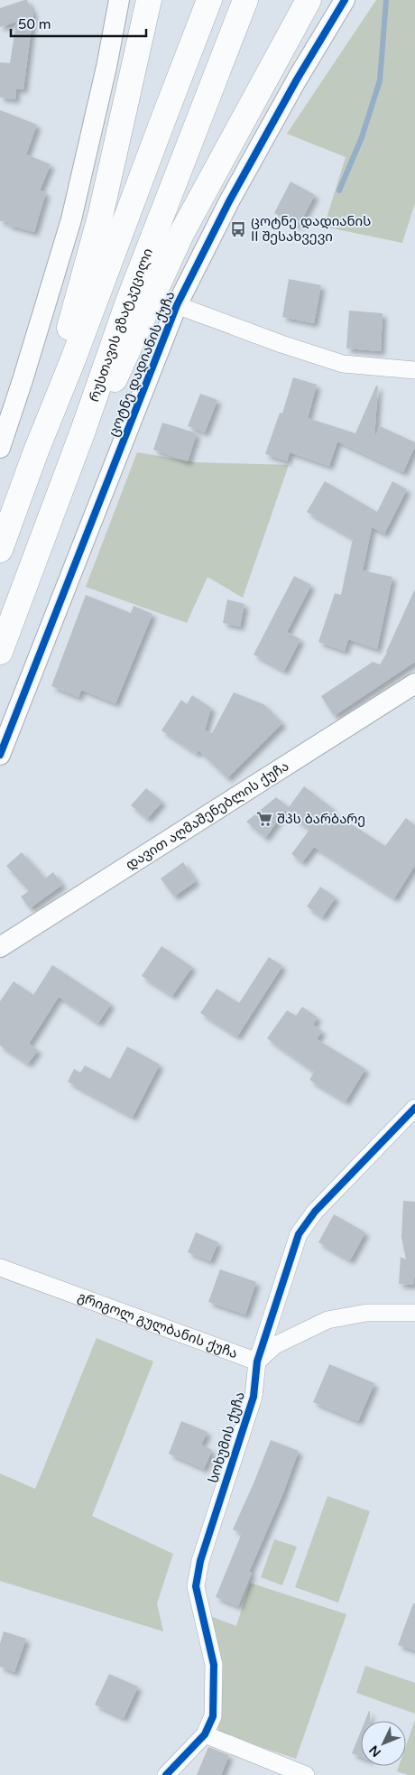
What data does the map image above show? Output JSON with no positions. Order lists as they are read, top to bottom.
{
  "streets": {
    "highway": ["რუსთავის გზატკეცილი"],
    "street": [
      "ცოტნე დადიანის ქუჩა",
      "დავით აღმაშენებლის ქუჩა",
      "გრიგოლ გულბანის ქუჩა",
      "სოხუმის ქუჩა"
    ]
  },
  "crossings": [
    ["გრიგოლ გულბანის ქუჩა", "სოხუმის ქუჩა"]
  ],
  "places": {
    "bus stop": ["ცოტნე დადიანის II შესახვევი"],
    "supermarket": ["შპს ბარბარე"]
  },
  "scale_bar": "50 m",
  "north": "bottom left"
}
